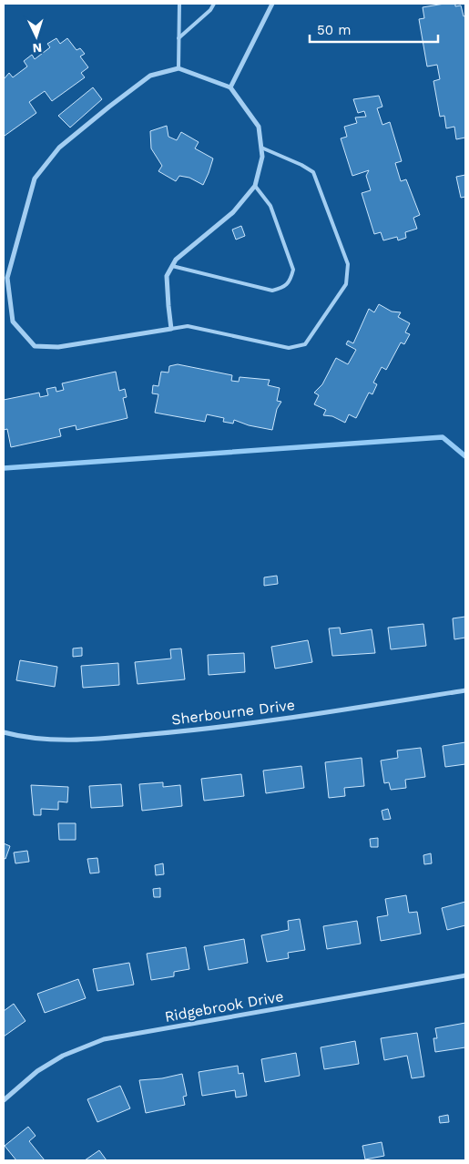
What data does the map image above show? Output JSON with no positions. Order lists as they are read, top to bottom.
{
  "streets": {
    "street": ["Sherbourne Drive", "Ridgebrook Drive"]
  },
  "scale_bar": "50 m",
  "north": "bottom"
}
